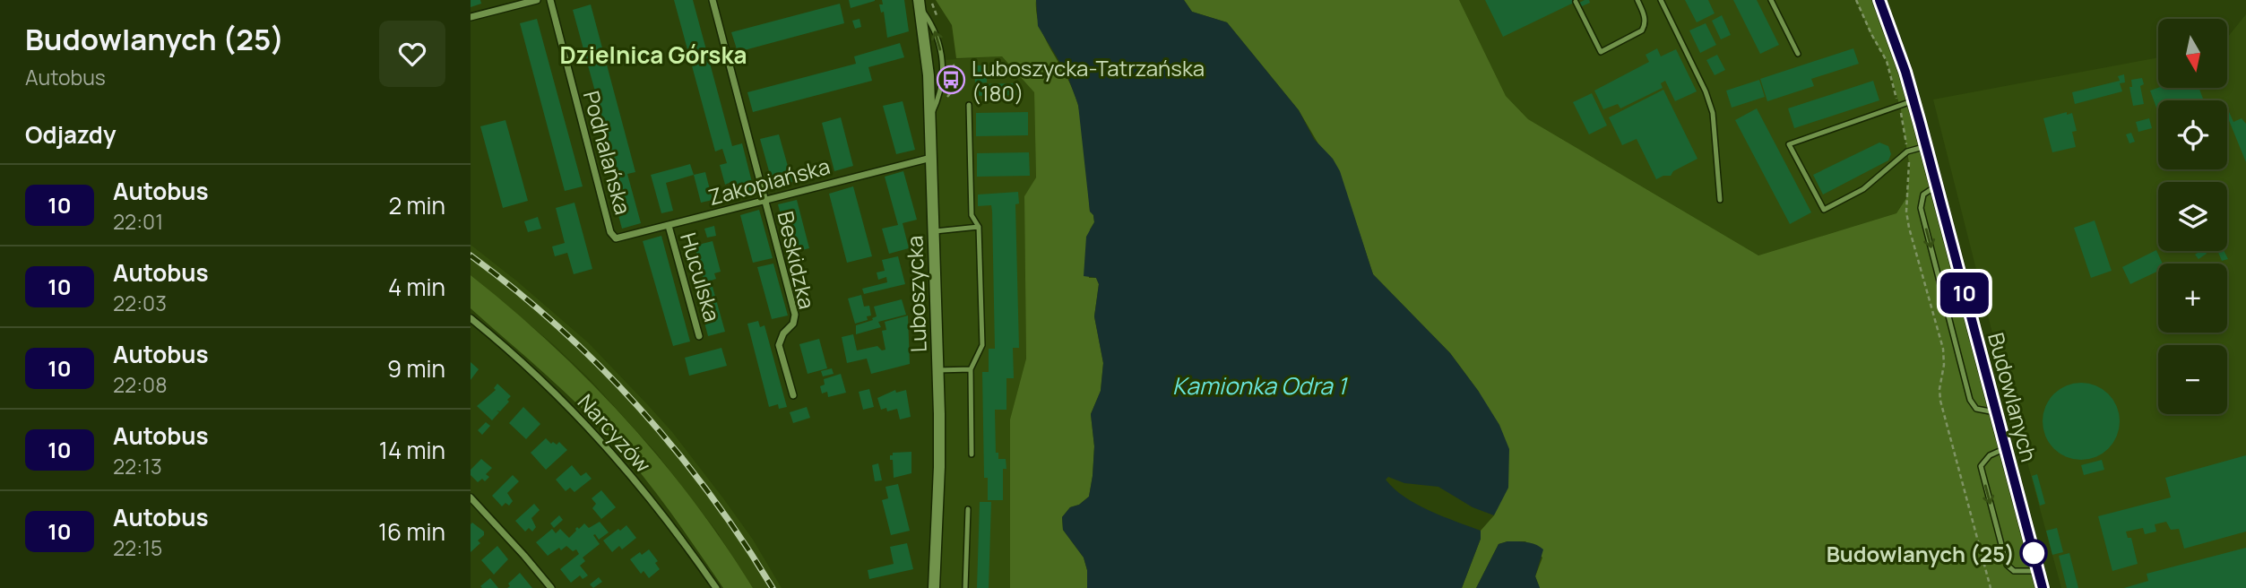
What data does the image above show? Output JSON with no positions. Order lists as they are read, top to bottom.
{
  "streets": {
    "main road": ["Budowlanych"],
    "street": [
      "Podhalańska",
      "Zakopiańska",
      "Beskidzka",
      "Huculska",
      "Luboszycka",
      "Narcyzów"
    ]
  },
  "crossings": [
    ["Podhalańska", "Zakopiańska"],
    ["Zakopiańska", "Beskidzka"],
    ["Zakopiańska", "Huculska"],
    ["Zakopiańska", "Luboszycka"]
  ],
  "districts": ["Dzielnica Górska"],
  "water": ["Kamionka Odra 1"],
  "places": {
    "bus stop": ["Luboszycka-Tatrzańska (180)"],
    "other": ["Budowlanych (25)"]
  },
  "lines": ["bus line 10"],
  "north": "bottom",
  "page": {
    "heading": [
      ["Budowlanych (25)", "Autobus"],
      "Odjazdy"
    ],
    "on_map": "10",
    "map_buttons": ["+", "−"],
    "list": [
      {
        "mark": "10",
        "name": "Autobus",
        "note": "22:01",
        "value": "2 min"
      },
      {
        "mark": "10",
        "name": "Autobus",
        "note": "22:03",
        "value": "4 min"
      },
      {
        "mark": "10",
        "name": "Autobus",
        "note": "22:08",
        "value": "9 min"
      },
      {
        "mark": "10",
        "name": "Autobus",
        "note": "22:13",
        "value": "14 min"
      },
      {
        "mark": "10",
        "name": "Autobus",
        "note": "22:15",
        "value": "16 min"
      }
    ]
  }
}
